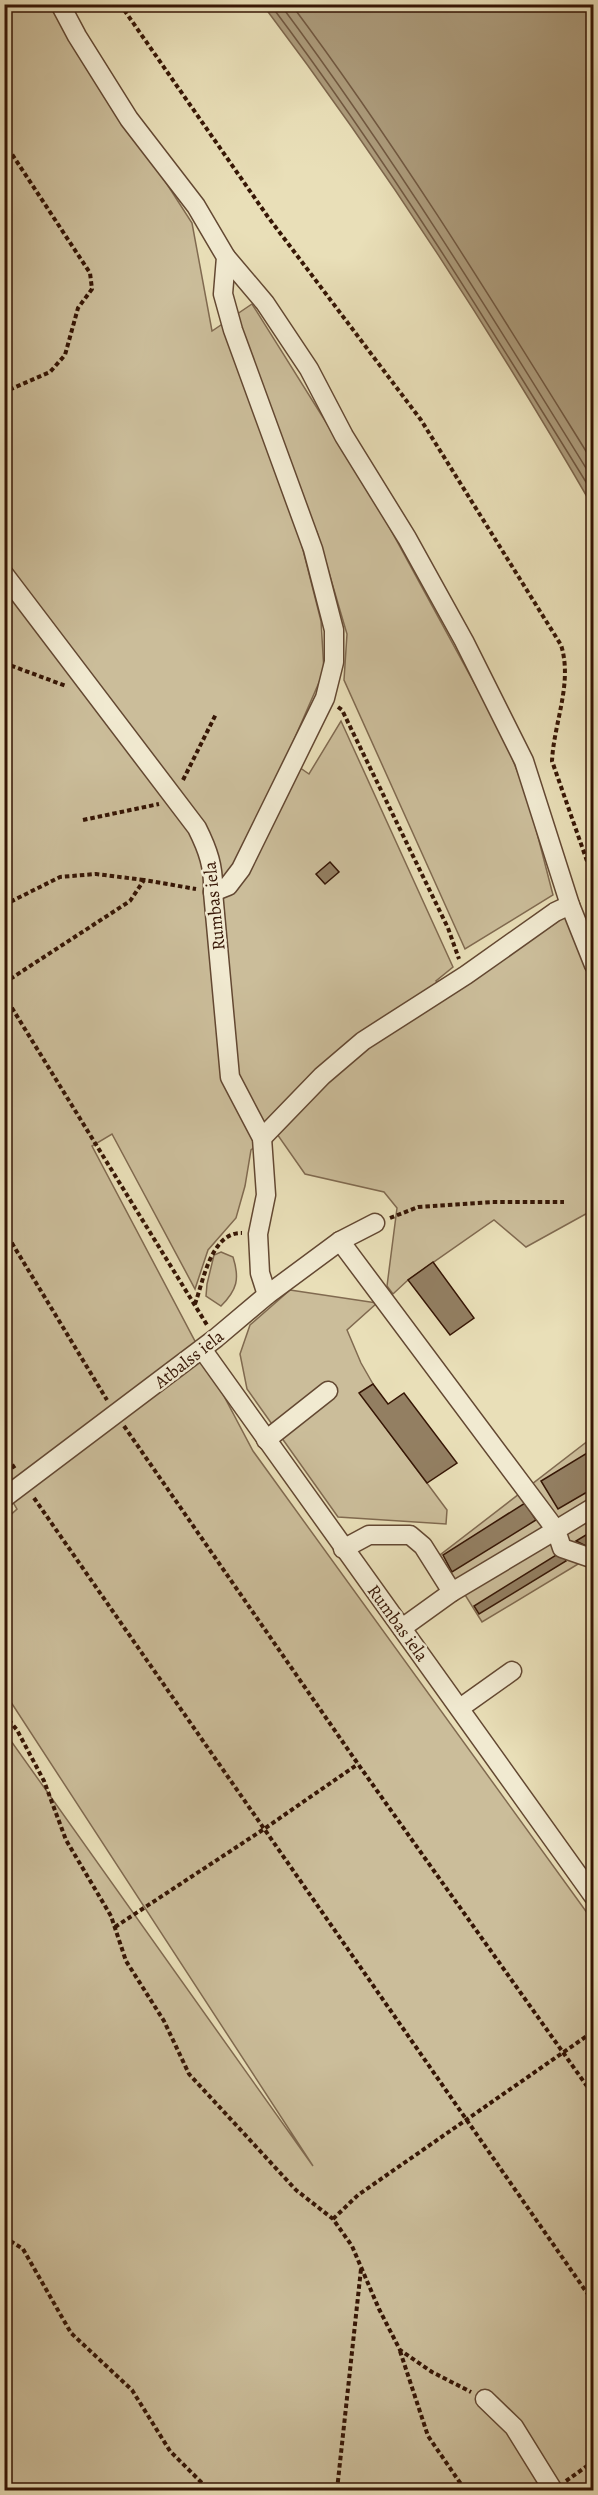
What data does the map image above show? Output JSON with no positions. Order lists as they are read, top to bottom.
{
  "streets": {
    "street": ["Rumbas iela", "Atbalss iela"]
  },
  "crossings": [
    ["Rumbas iela", "Atbalss iela"]
  ]
}
